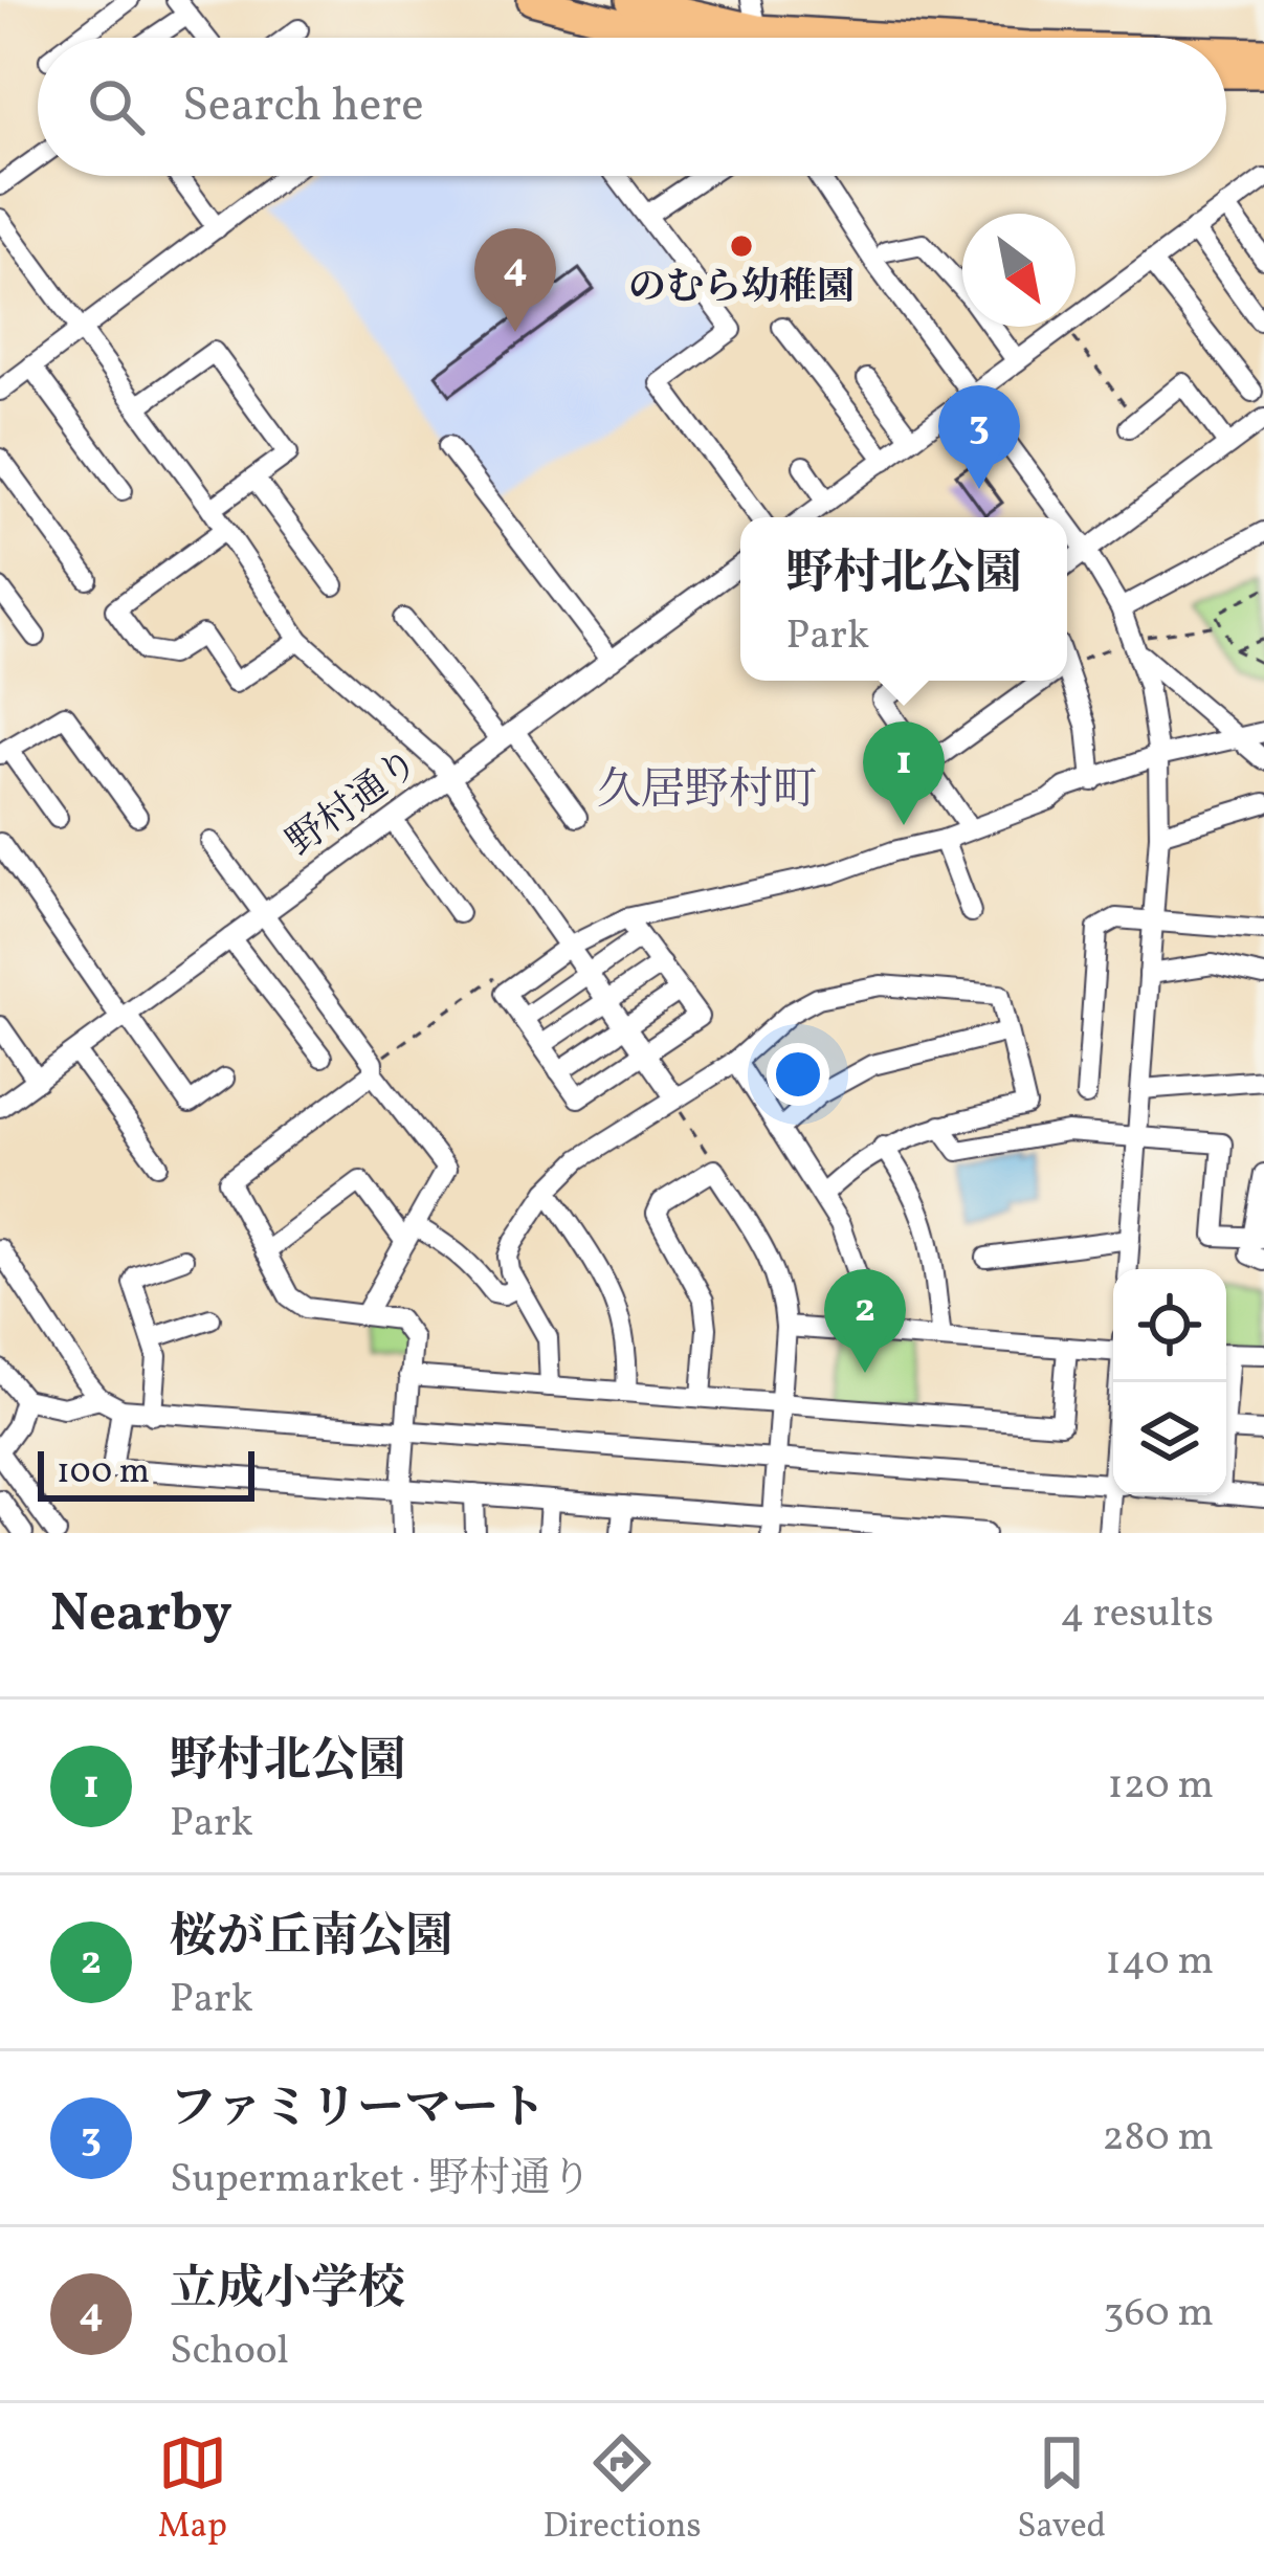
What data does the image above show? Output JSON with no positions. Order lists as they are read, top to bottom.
{
  "streets": {
    "street": ["野村通り"]
  },
  "districts": ["久居野村町"],
  "places": ["のむら幼稚園"],
  "scale_bar": "100 m",
  "north": "bottom right",
  "page": {
    "search": "Search here",
    "pins": [
      "4",
      "3",
      "1",
      "2"
    ],
    "popup": ["野村北公園", "Park"],
    "scale": "100 m",
    "heading": ["Nearby", "4 results"],
    "list": [
      {
        "mark": "1",
        "name": "野村北公園",
        "note": "Park",
        "value": "120 m"
      },
      {
        "mark": "2",
        "name": "桜が丘南公園",
        "note": "Park",
        "value": "140 m"
      },
      {
        "mark": "3",
        "name": "ファミリーマート",
        "note": "Supermarket · 野村通り",
        "value": "280 m"
      },
      {
        "mark": "4",
        "name": "立成小学校",
        "note": "School",
        "value": "360 m"
      }
    ],
    "nav": ["Map", "Directions", "Saved"]
  }
}
